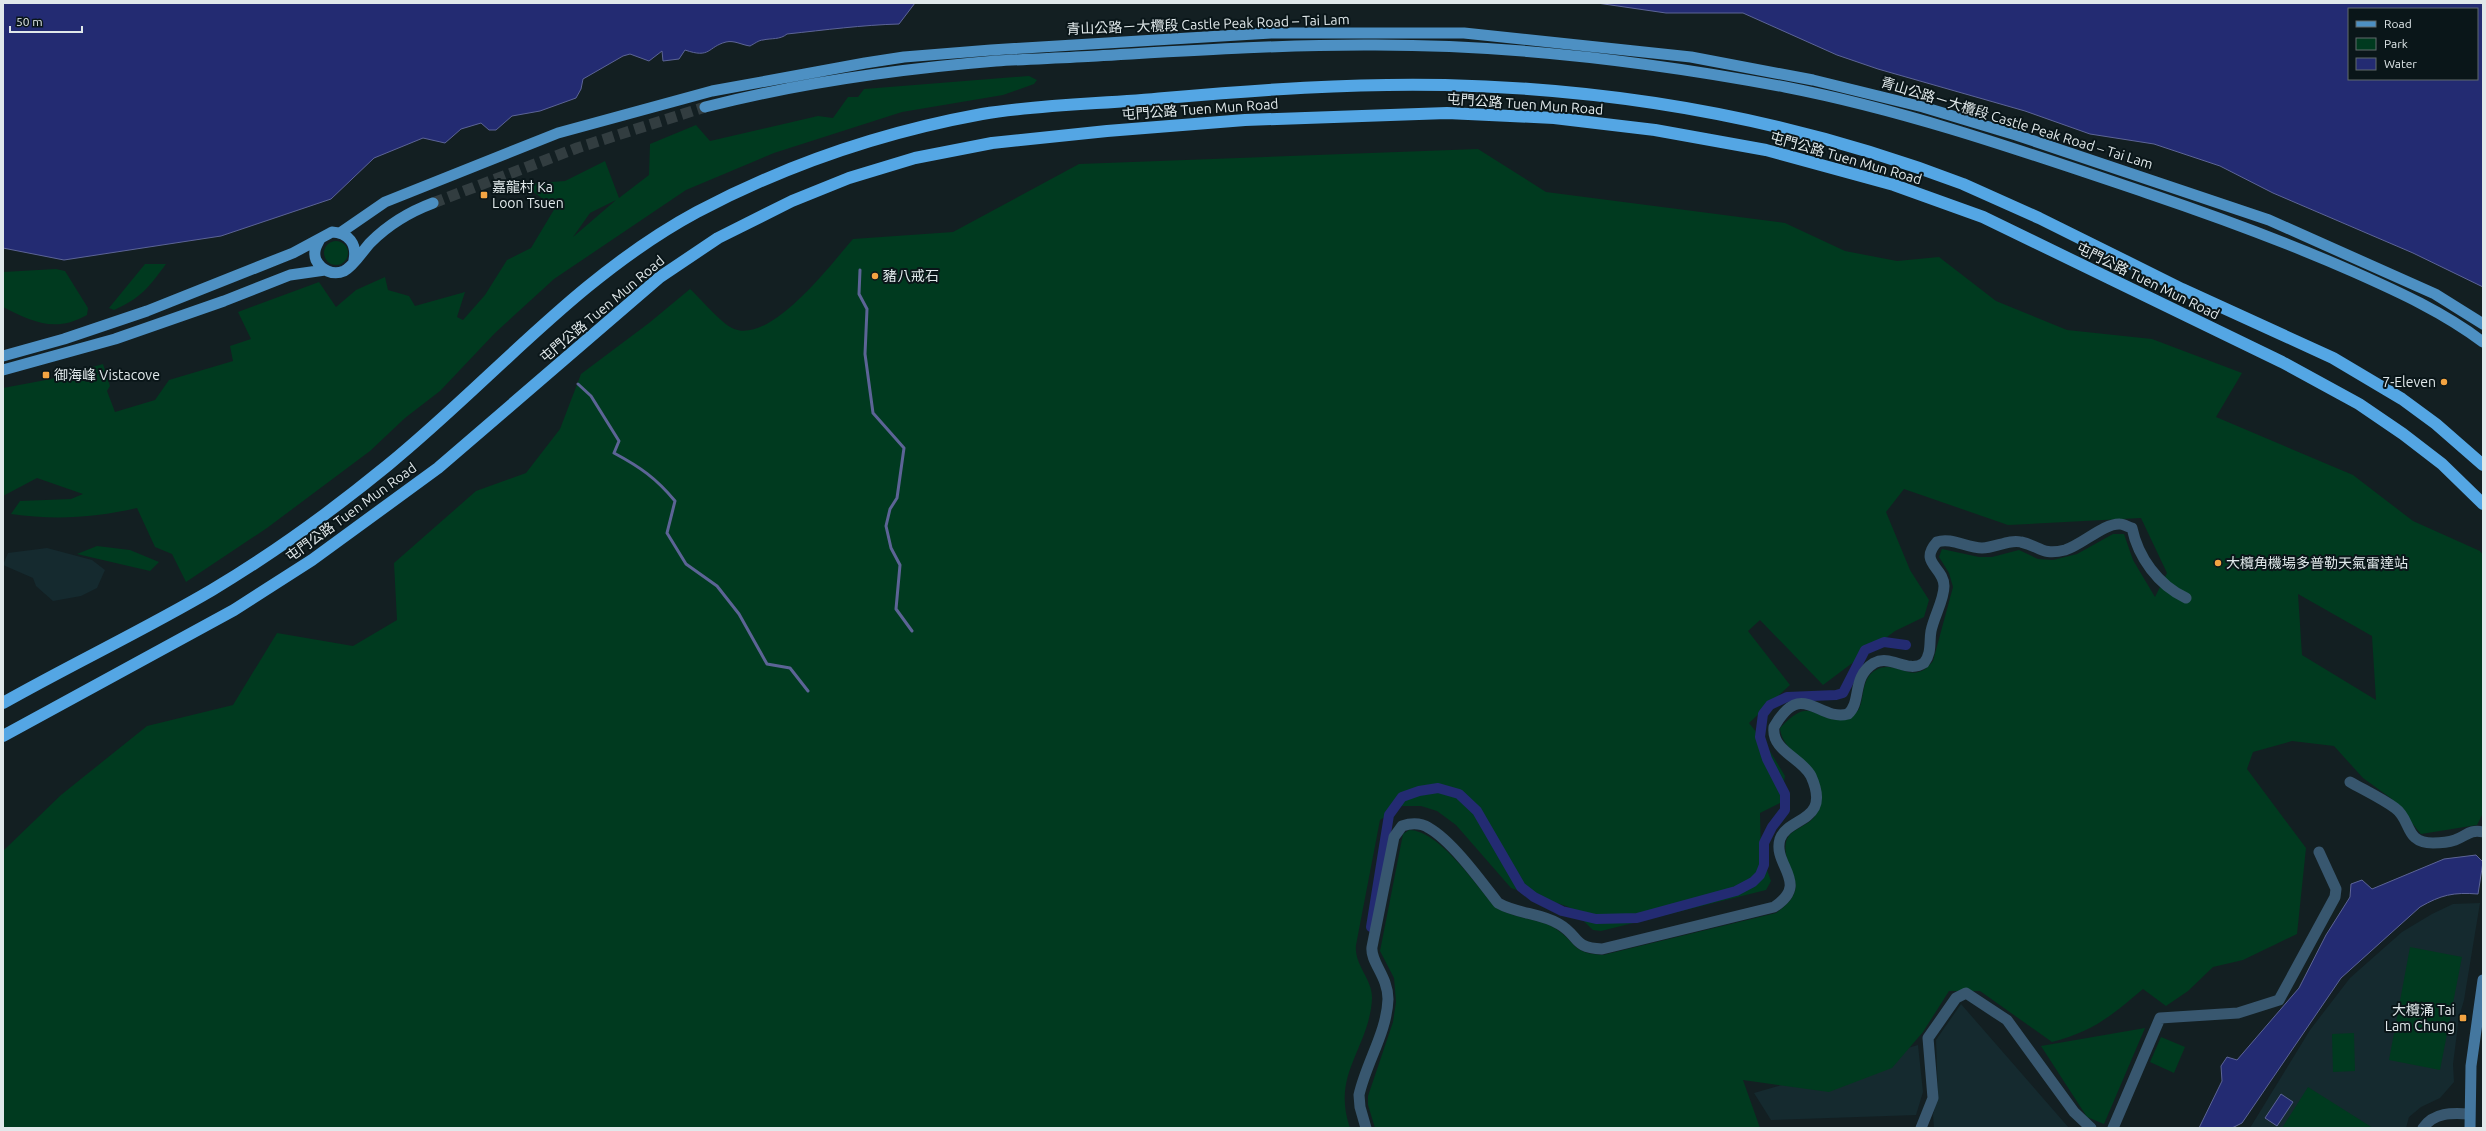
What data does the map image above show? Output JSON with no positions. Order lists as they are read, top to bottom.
{
  "streets": {
    "highway": ["屯門公路 Tuen Mun Road"],
    "main road": ["青山公路－大欖段 Castle Peak Road – Tai Lam"]
  },
  "places": {
    "transit": ["嘉龍村 Ka Loon Tsuen", "御海峰 Vistacove", "大欖涌 Tai Lam Chung"],
    "other": ["豬八戒石", "7-Eleven", "大欖角機場多普勒天氣雷達站"]
  },
  "legend": ["Road", "Park", "Water"],
  "scale_bar": "50 m"
}
